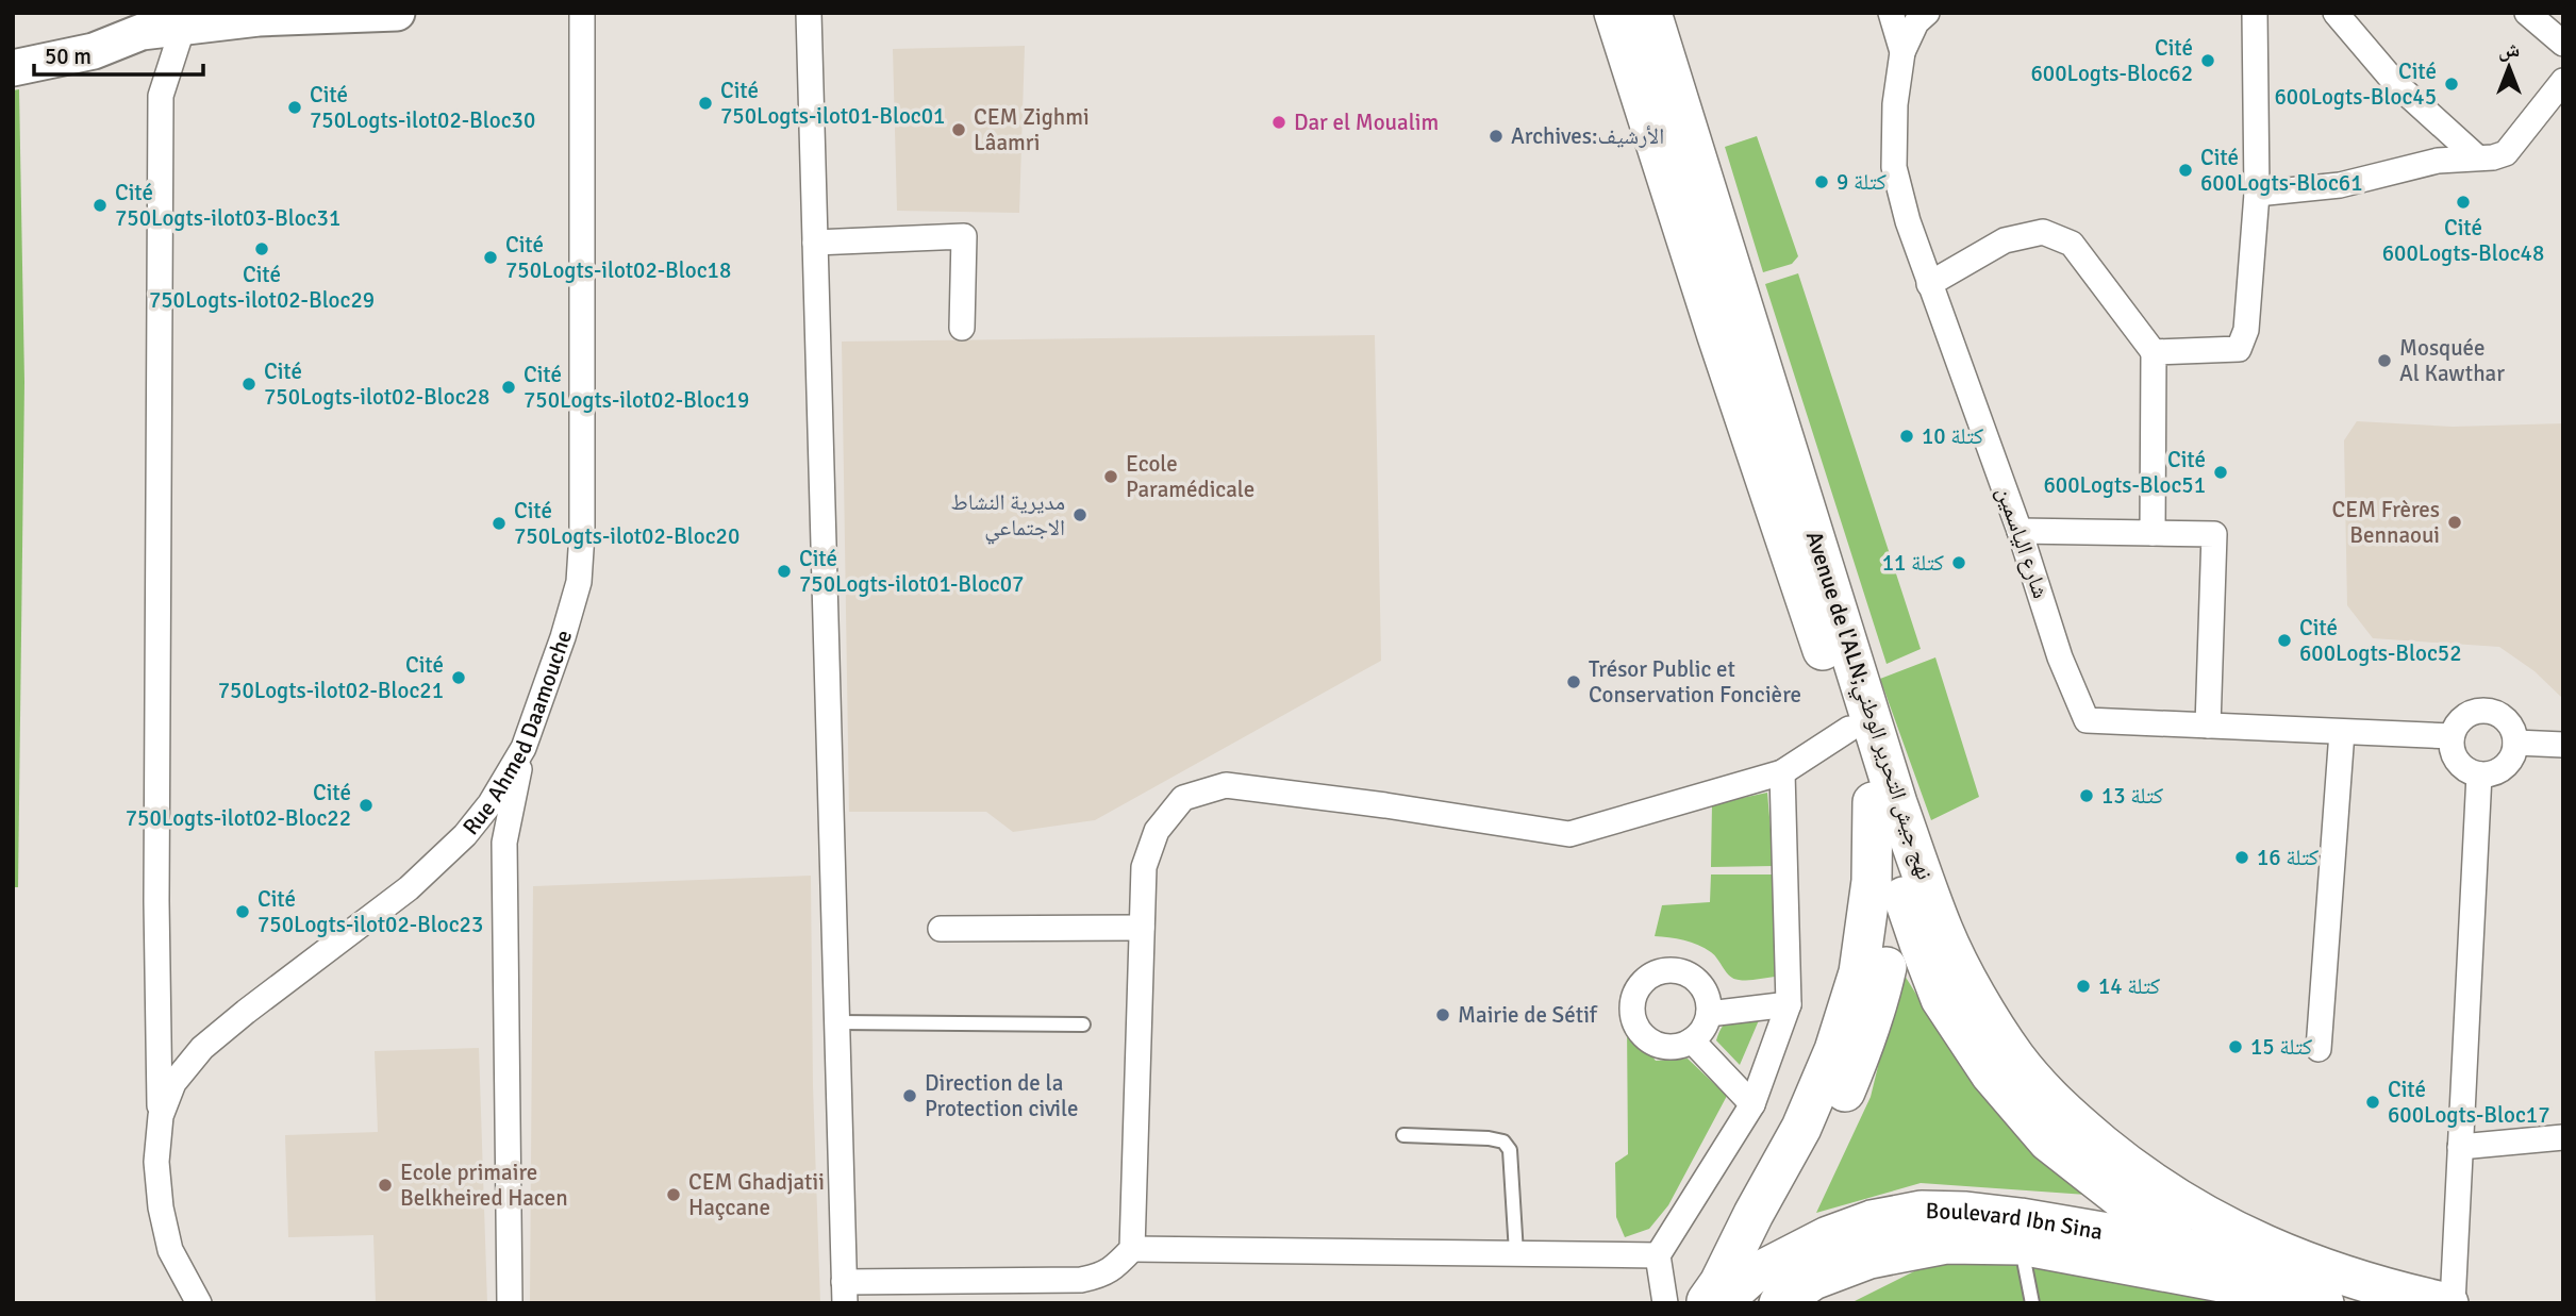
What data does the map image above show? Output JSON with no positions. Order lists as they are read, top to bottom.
{
  "streets": {
    "main road": ["Avenue de l'ALN;نهج جيش التحرير الوطني", "Boulevard Ibn Sina"],
    "street": ["شارع الياسمين", "Rue Ahmed Daamouche"]
  },
  "crossings": [
    ["Avenue de l'ALN;نهج جيش التحرير الوطني", "Boulevard Ibn Sina"]
  ],
  "places": [
    "Cité 600Logts-Bloc62",
    "Cité 600Logts-Bloc45",
    "Cité 750Logts-ilot01-Bloc01",
    "Cité 750Logts-ilot02-Bloc30",
    "Dar el Moualim",
    "CEM Zighmi Lâamri",
    "Archives:الأرشيف",
    "Cité 600Logts-Bloc61",
    "كتلة 9",
    "Cité 600Logts-Bloc48",
    "Cité 750Logts-ilot03-Bloc31",
    "Cité 750Logts-ilot02-Bloc29",
    "Cité 750Logts-ilot02-Bloc18",
    "Mosquée Al Kawthar",
    "Cité 750Logts-ilot02-Bloc28",
    "Cité 750Logts-ilot02-Bloc19",
    "كتلة 10",
    "Cité 600Logts-Bloc51",
    "Ecole Paramédicale",
    "مديرية النشاط الاجتماعي",
    "CEM Frères Bennaoui",
    "Cité 750Logts-ilot02-Bloc20",
    "كتلة 11",
    "Cité 750Logts-ilot01-Bloc07",
    "Cité 600Logts-Bloc52",
    "Cité 750Logts-ilot02-Bloc21",
    "Trésor Public et Conservation Foncière",
    "كتلة 13",
    "Cité 750Logts-ilot02-Bloc22",
    "كتلة 16",
    "Cité 750Logts-ilot02-Bloc23",
    "كتلة 14",
    "Mairie de Sétif",
    "كتلة 15",
    "Direction de la Protection civile",
    "Cité 600Logts-Bloc17",
    "Ecole primaire Belkheired Hacen",
    "CEM Ghadjatii Haçcane"
  ],
  "scale_bar": "50 m",
  "north": "top"
}
